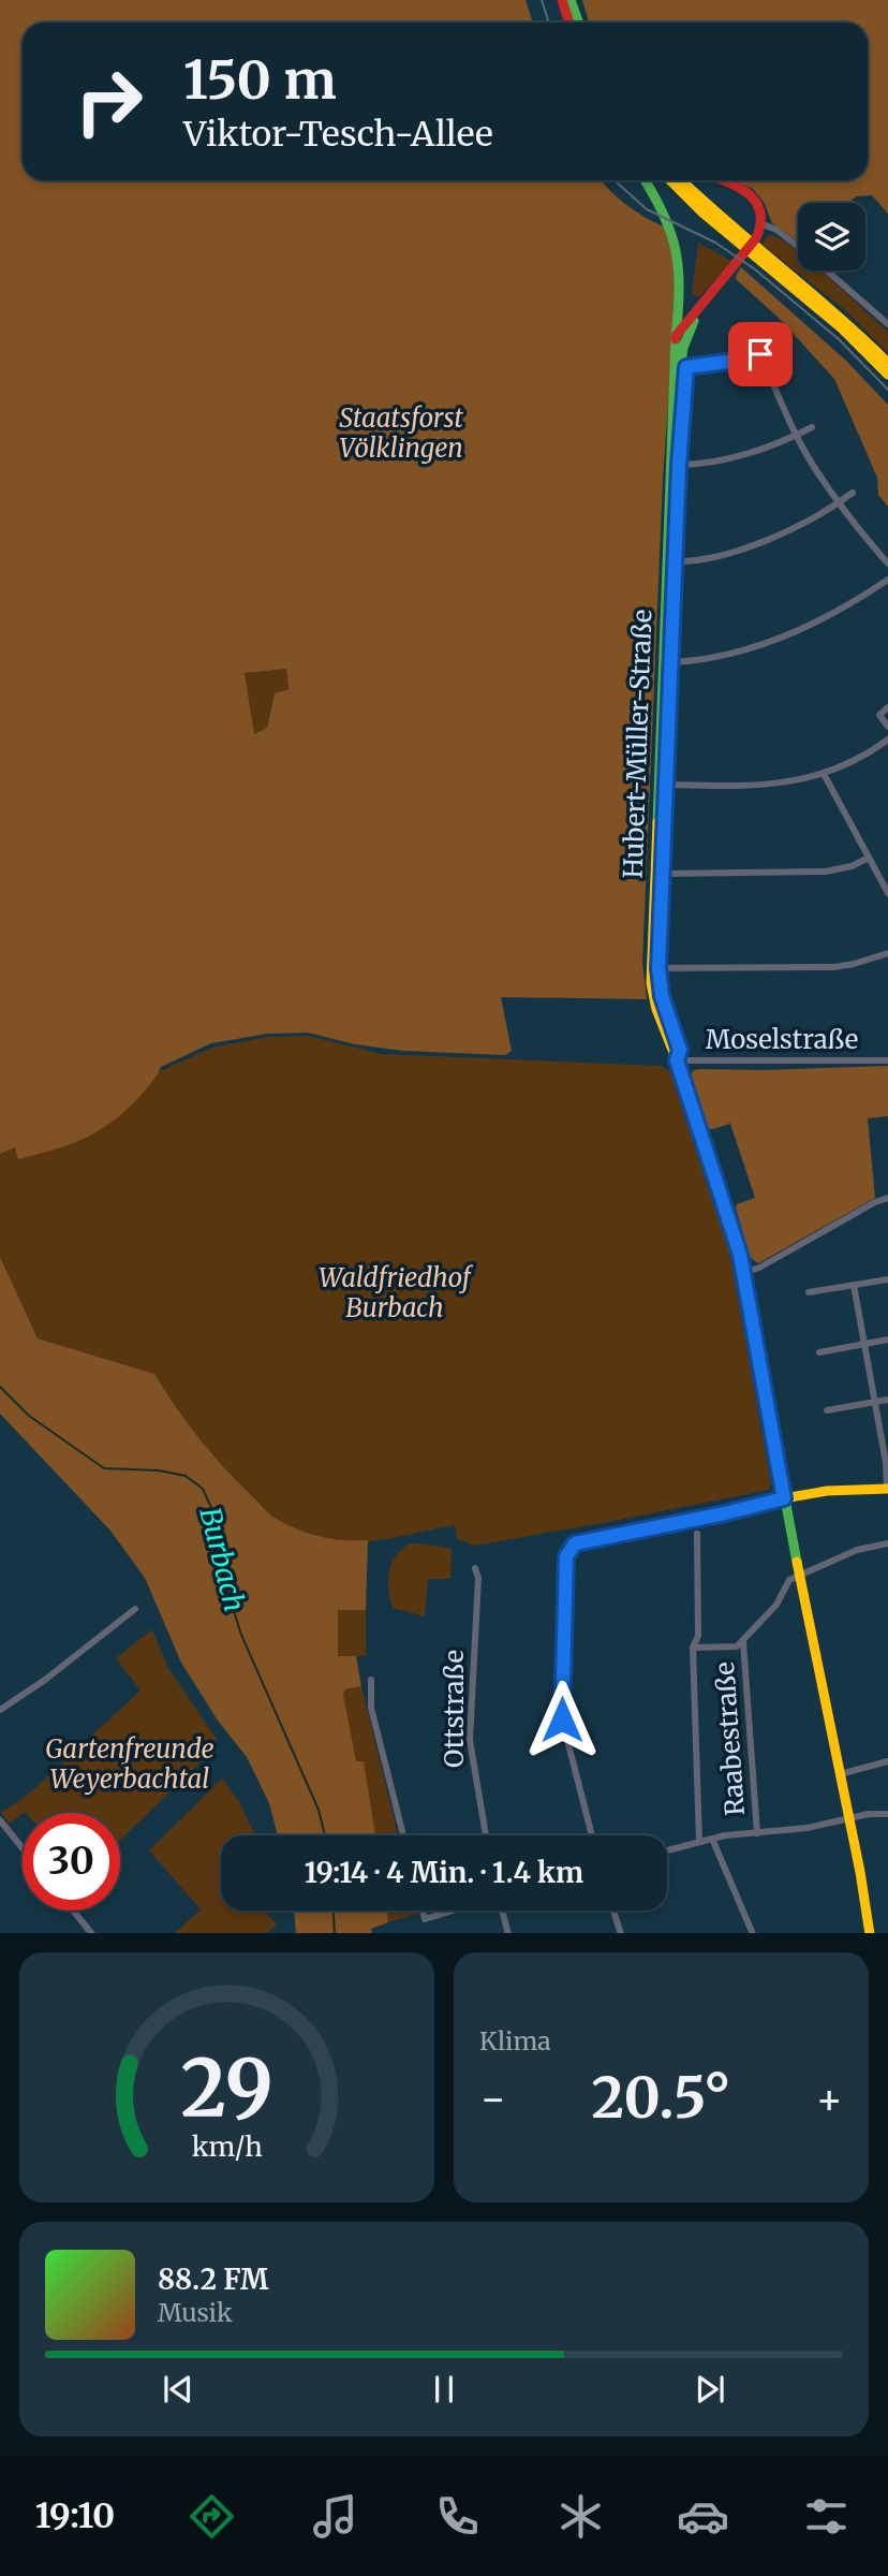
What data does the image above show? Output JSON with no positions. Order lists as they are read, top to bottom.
{
  "streets": {
    "main road": ["Hubert-Müller-Straße"],
    "street": ["Moselstraße", "Ottstraße", "Raabestraße"]
  },
  "crossings": [
    ["Hubert-Müller-Straße", "Moselstraße"]
  ],
  "water": ["Burbach"],
  "parks": ["Staatsforst Völklingen", "Waldfriedhof Burbach", "Gartenfreunde Weyerbachtal"],
  "page": {
    "turn": ["150 m", "Viktor-Tesch-Allee"],
    "limit": "30",
    "trip": "19:14 · 4 Min. · 1.4 km",
    "tile": "Klima",
    "heat": ["−", "20.5°", "+"],
    "song": ["88.2 FM", "Musik"],
    "tabs": "19:10",
    "gauge": ["29", "km/h"]
  }
}
